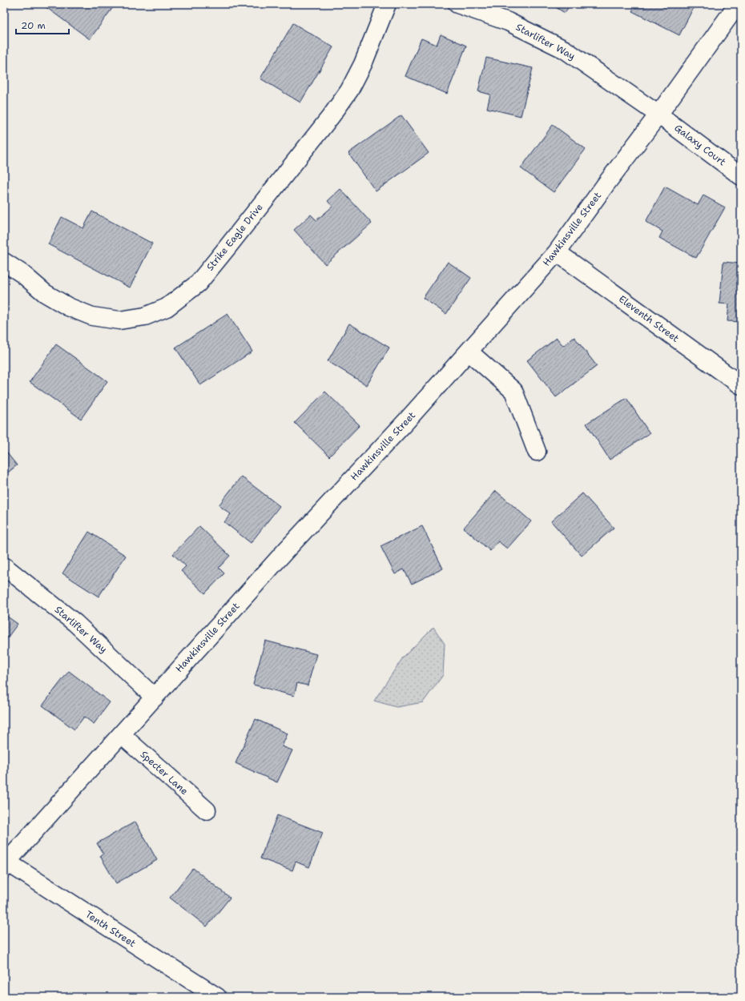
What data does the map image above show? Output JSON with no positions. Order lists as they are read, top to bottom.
{
  "streets": {
    "street": [
      "Starlifter Way",
      "Galaxy Court",
      "Hawkinsville Street",
      "Strike Eagle Drive",
      "Eleventh Street",
      "Specter Lane",
      "Tenth Street"
    ]
  },
  "crossings": [
    ["Starlifter Way", "Galaxy Court"],
    ["Starlifter Way", "Hawkinsville Street"],
    ["Galaxy Court", "Hawkinsville Street"],
    ["Hawkinsville Street", "Eleventh Street"],
    ["Hawkinsville Street", "Specter Lane"],
    ["Hawkinsville Street", "Tenth Street"]
  ],
  "scale_bar": "20 m"
}
